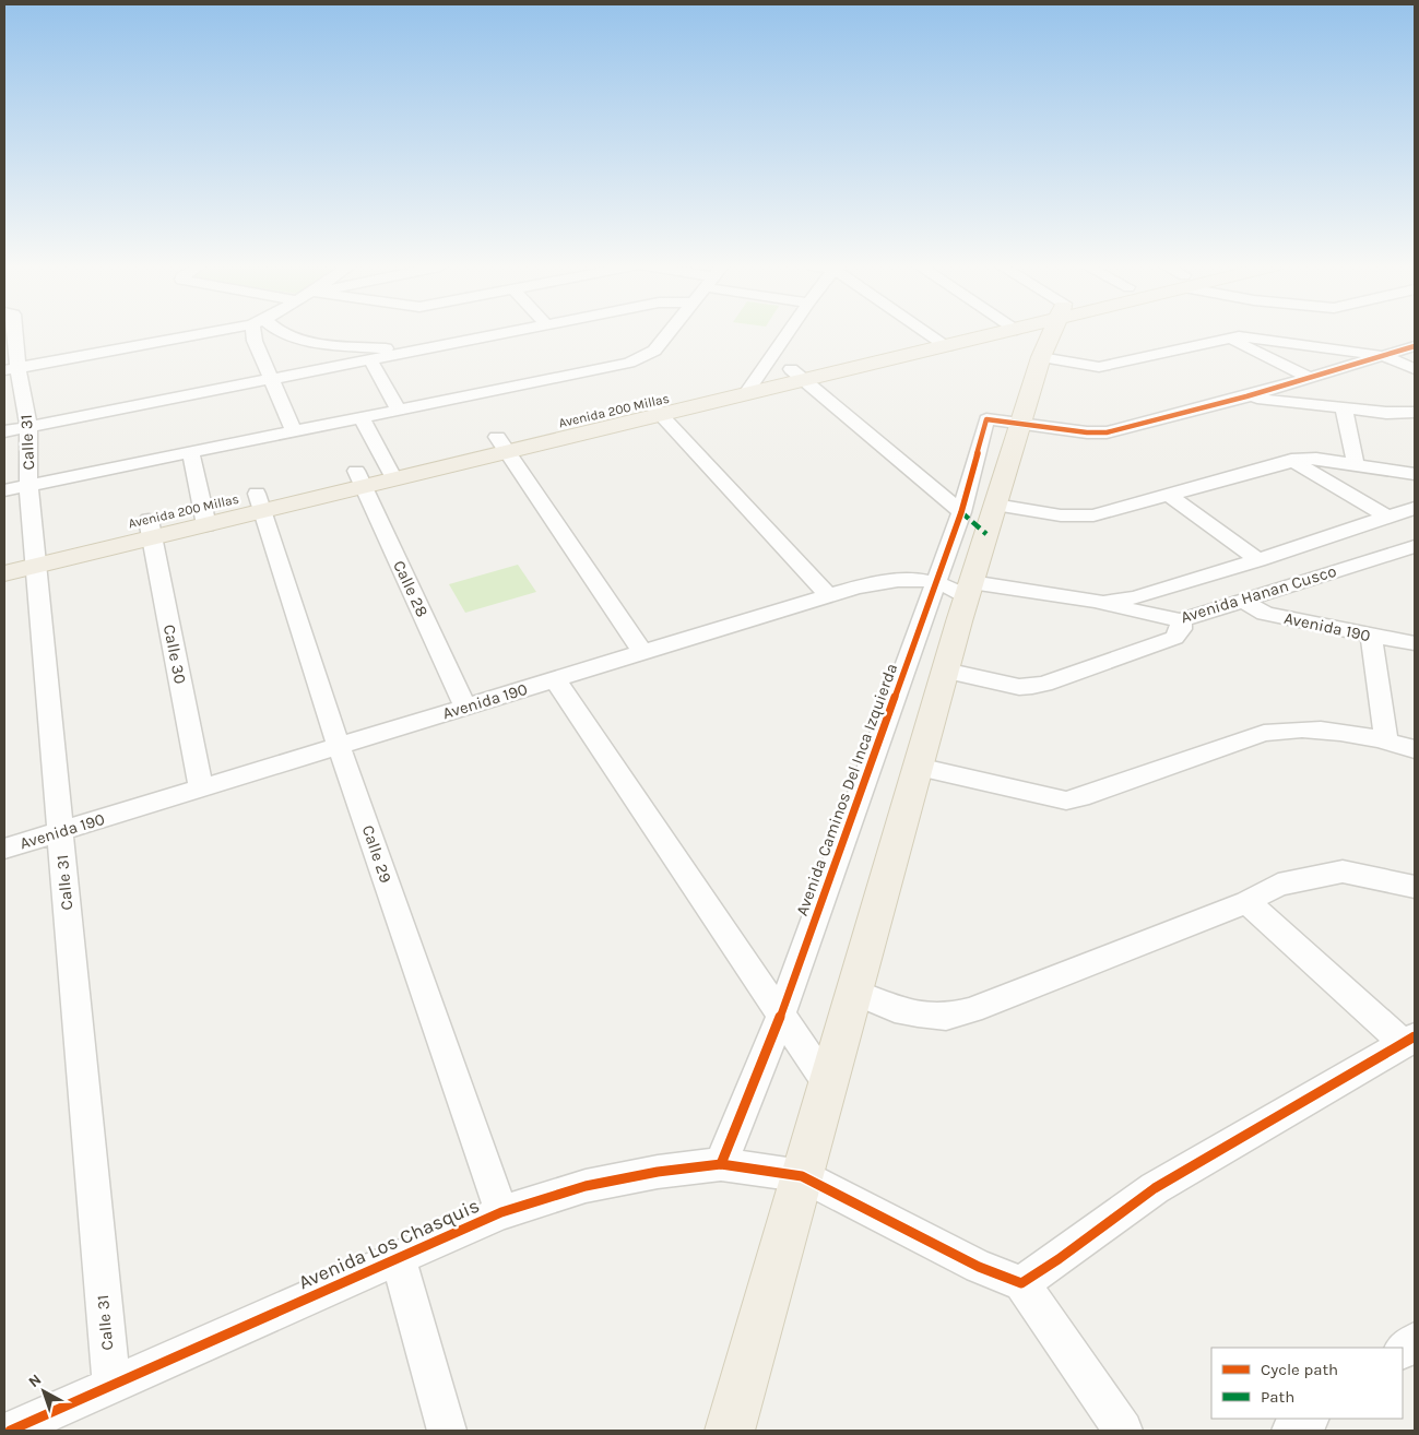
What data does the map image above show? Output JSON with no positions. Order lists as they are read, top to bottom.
{
  "streets": {
    "main road": ["Avenida 200 Millas"],
    "street": [
      "Calle 31",
      "Calle 28",
      "Avenida Hanan Cusco",
      "Avenida 190",
      "Calle 30",
      "Avenida Caminos Del Inca Izquierda",
      "Calle 29",
      "Avenida Los Chasquis"
    ]
  },
  "crossings": [
    ["Avenida 200 Millas", "Calle 31"],
    ["Avenida 200 Millas", "Calle 28"],
    ["Avenida 200 Millas", "Calle 30"],
    ["Avenida 200 Millas", "Calle 29"],
    ["Calle 31", "Avenida 190"],
    ["Calle 31", "Avenida Los Chasquis"],
    ["Calle 28", "Avenida 190"],
    ["Avenida Hanan Cusco", "Avenida 190"],
    ["Avenida 190", "Calle 30"],
    ["Avenida 190", "Avenida Caminos Del Inca Izquierda"],
    ["Avenida 190", "Calle 29"],
    ["Avenida Caminos Del Inca Izquierda", "Avenida Los Chasquis"],
    ["Calle 29", "Avenida Los Chasquis"]
  ],
  "legend": ["Cycle path", "Path"],
  "north": "top left"
}
